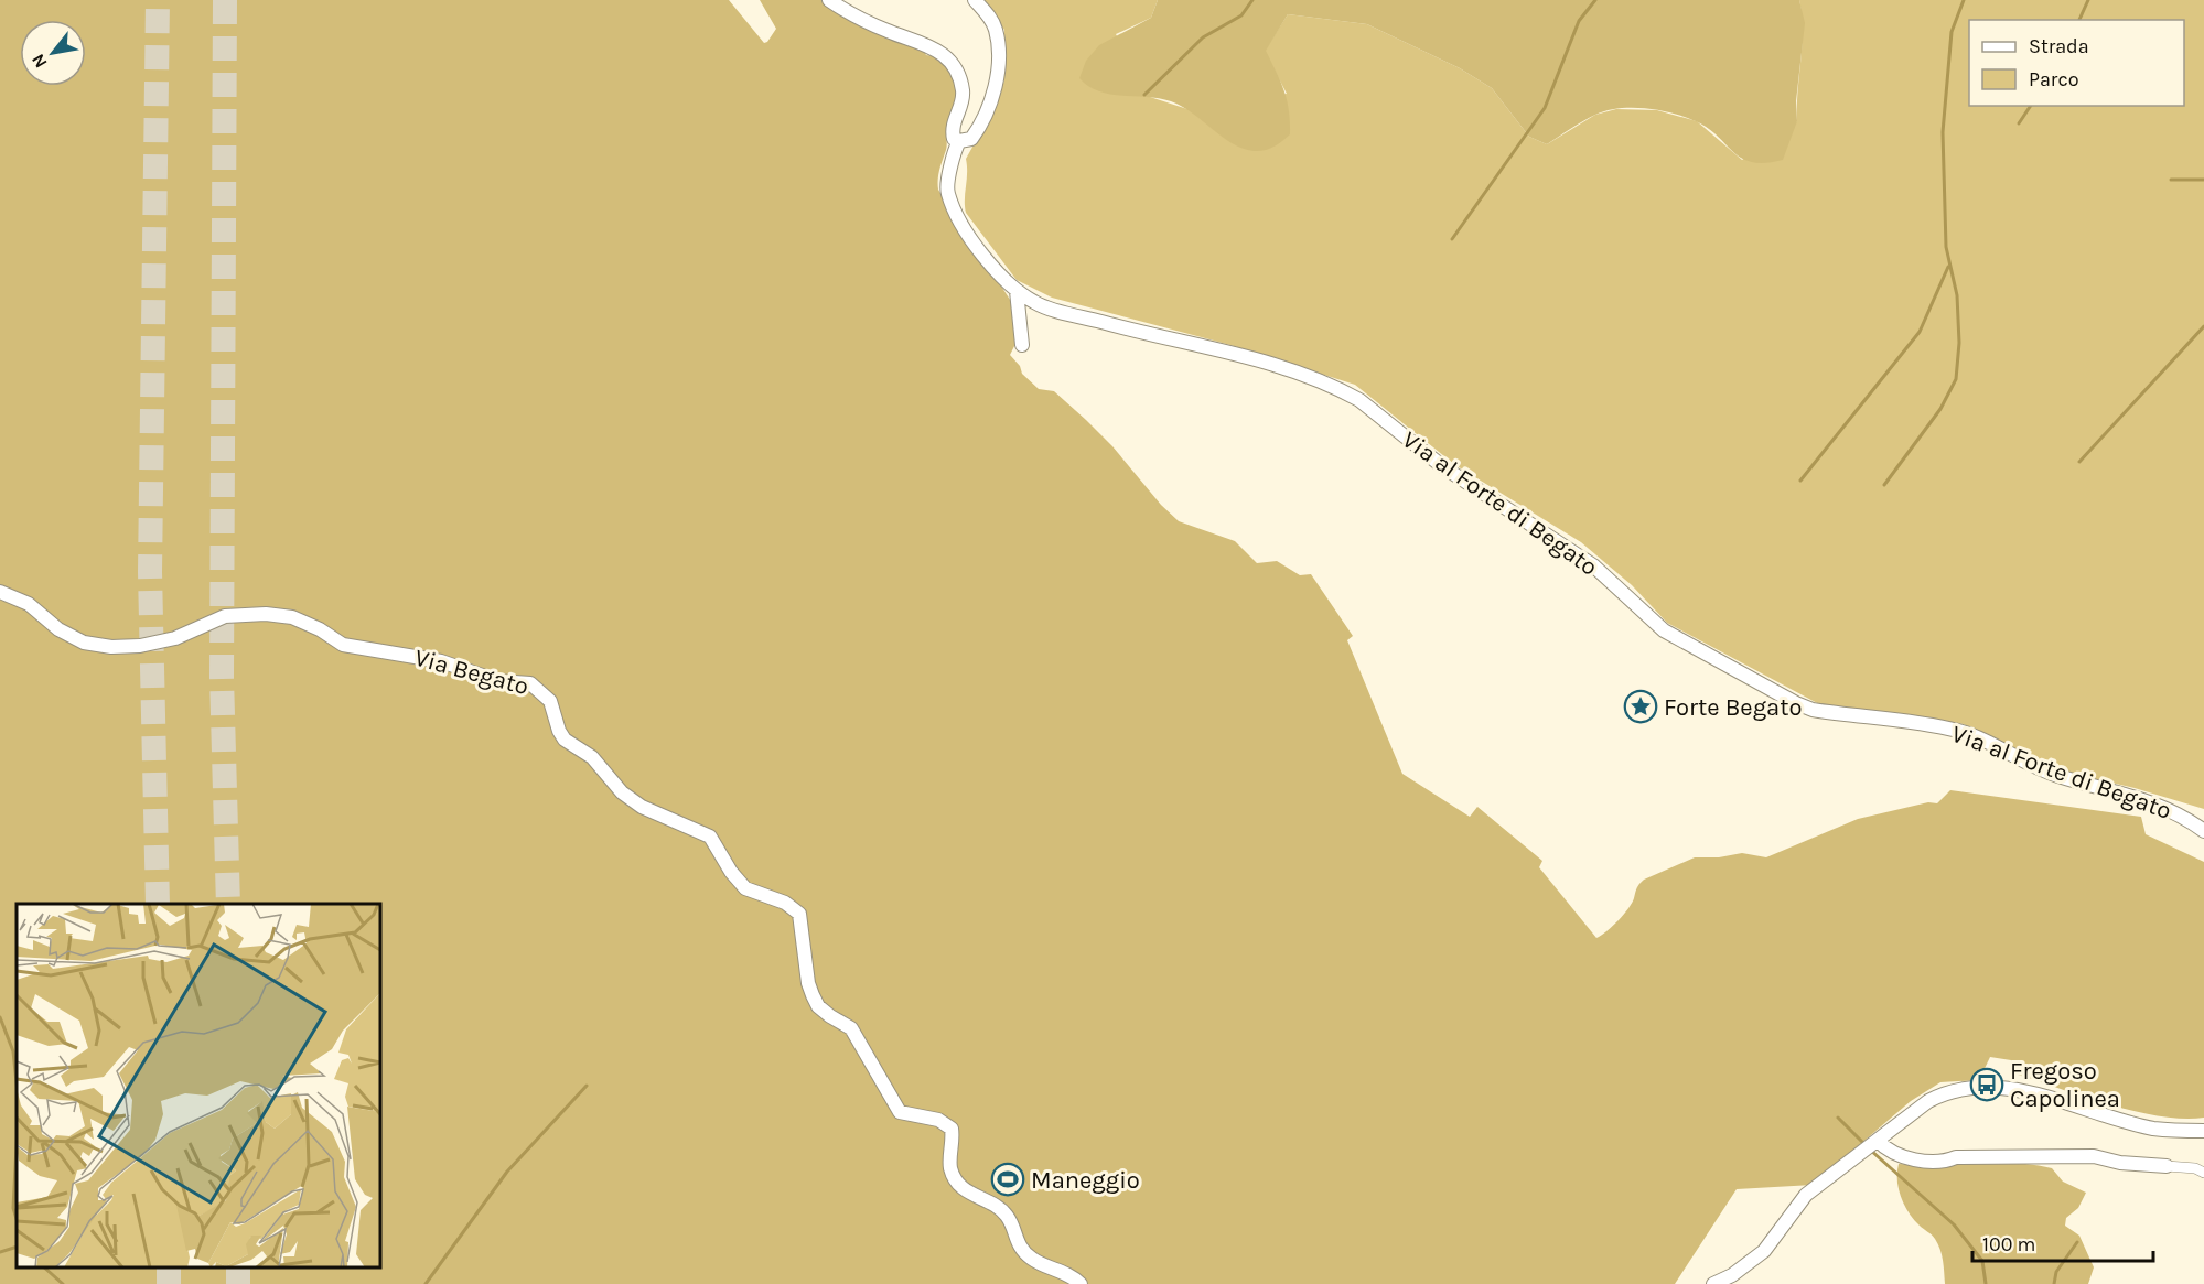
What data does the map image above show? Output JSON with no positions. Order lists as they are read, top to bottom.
{
  "streets": {
    "street": ["Via al Forte di Begato", "Via Begato"]
  },
  "places": {
    "place": ["Forte Begato"],
    "bus stop": ["Fregoso Capolinea"],
    "sports": ["Maneggio"]
  },
  "legend": ["Strada", "Parco"],
  "scale_bar": "100 m",
  "north": "bottom left"
}
